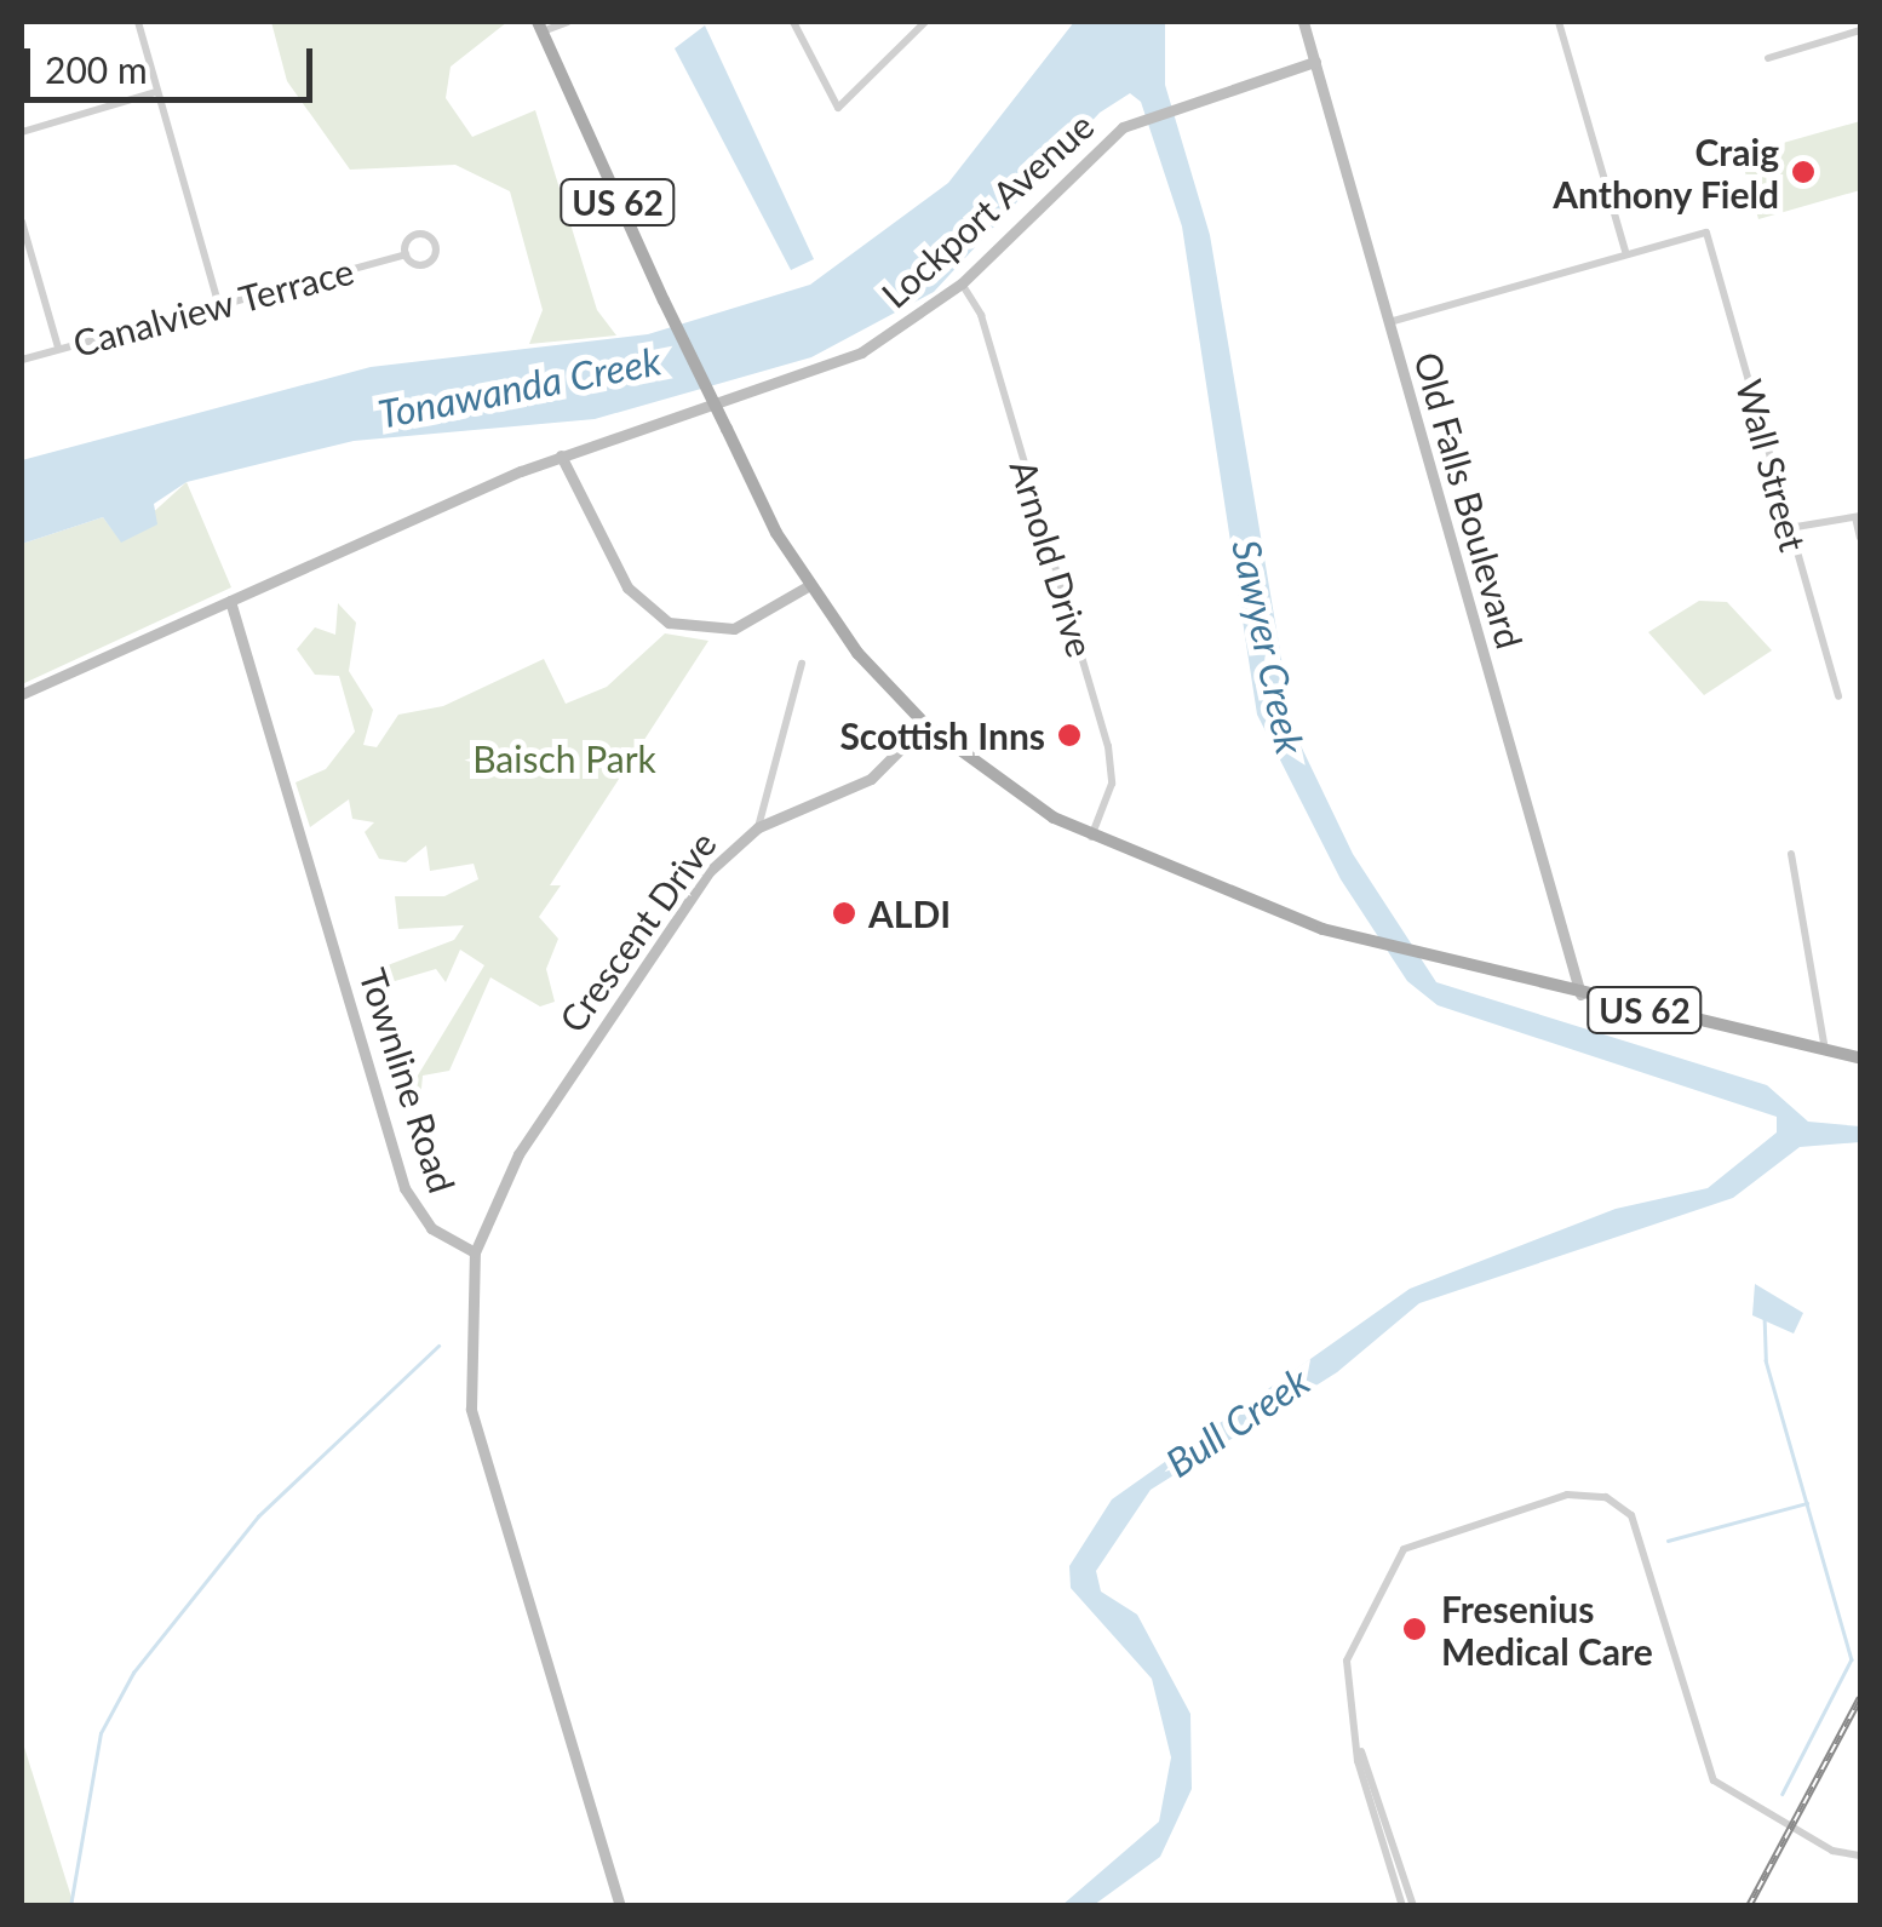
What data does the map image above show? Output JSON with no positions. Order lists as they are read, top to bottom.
{
  "streets": {
    "main road": ["US 62"],
    "street": [
      "Lockport Avenue",
      "Canalview Terrace",
      "Wall Street",
      "Old Falls Boulevard",
      "Arnold Drive",
      "Crescent Drive",
      "Townline Road"
    ]
  },
  "crossings": [
    ["US 62", "Old Falls Boulevard"],
    ["US 62", "Arnold Drive"],
    ["US 62", "Crescent Drive"],
    ["Lockport Avenue", "Old Falls Boulevard"],
    ["Lockport Avenue", "Arnold Drive"],
    ["Lockport Avenue", "Townline Road"],
    ["Crescent Drive", "Townline Road"]
  ],
  "water": ["Tonawanda Creek", "Sawyer Creek", "Bull Creek"],
  "parks": ["Baisch Park"],
  "places": [
    "Craig Anthony Field",
    "Scottish Inns",
    "ALDI",
    "Fresenius Medical Care"
  ],
  "scale_bar": "200 m"
}
